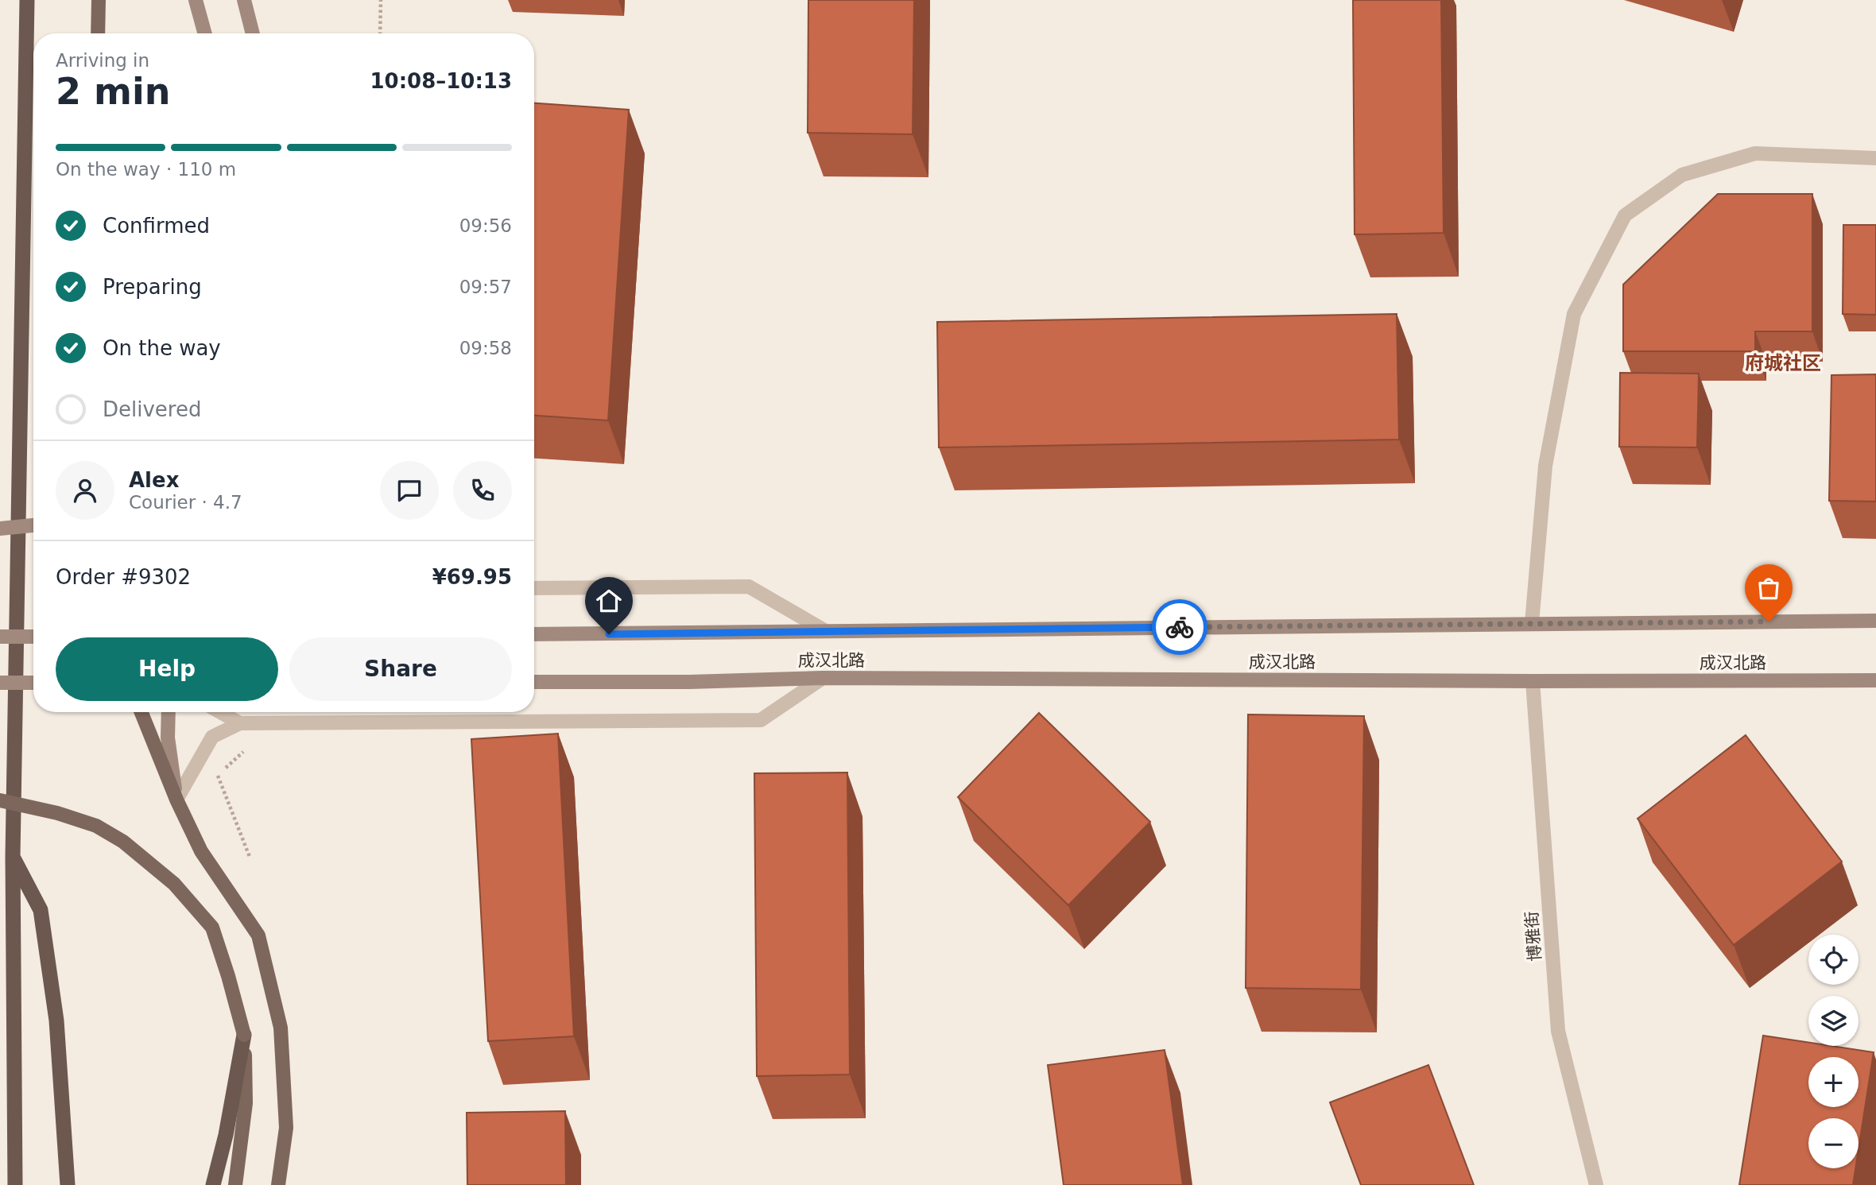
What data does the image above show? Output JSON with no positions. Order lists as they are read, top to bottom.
{
  "streets": {
    "main road": ["成汉北路"],
    "street": ["博雅街"]
  },
  "crossings": [
    ["成汉北路", "博雅街"]
  ],
  "districts": ["府城社区"],
  "page": {
    "heading": ["2 min", "Arriving in", "10:08–10:13"],
    "panel": [
      "Alex",
      "Courier · 4.7",
      "Order #9302",
      "¥69.95"
    ],
    "bar": "On the way · 110 m",
    "list": [
      ["Confirmed", "09:56"],
      ["Preparing", "09:57"],
      ["On the way", "09:58"],
      "Delivered"
    ],
    "buttons": ["Help", "Share"],
    "map_buttons": ["+", "−"]
  }
}
